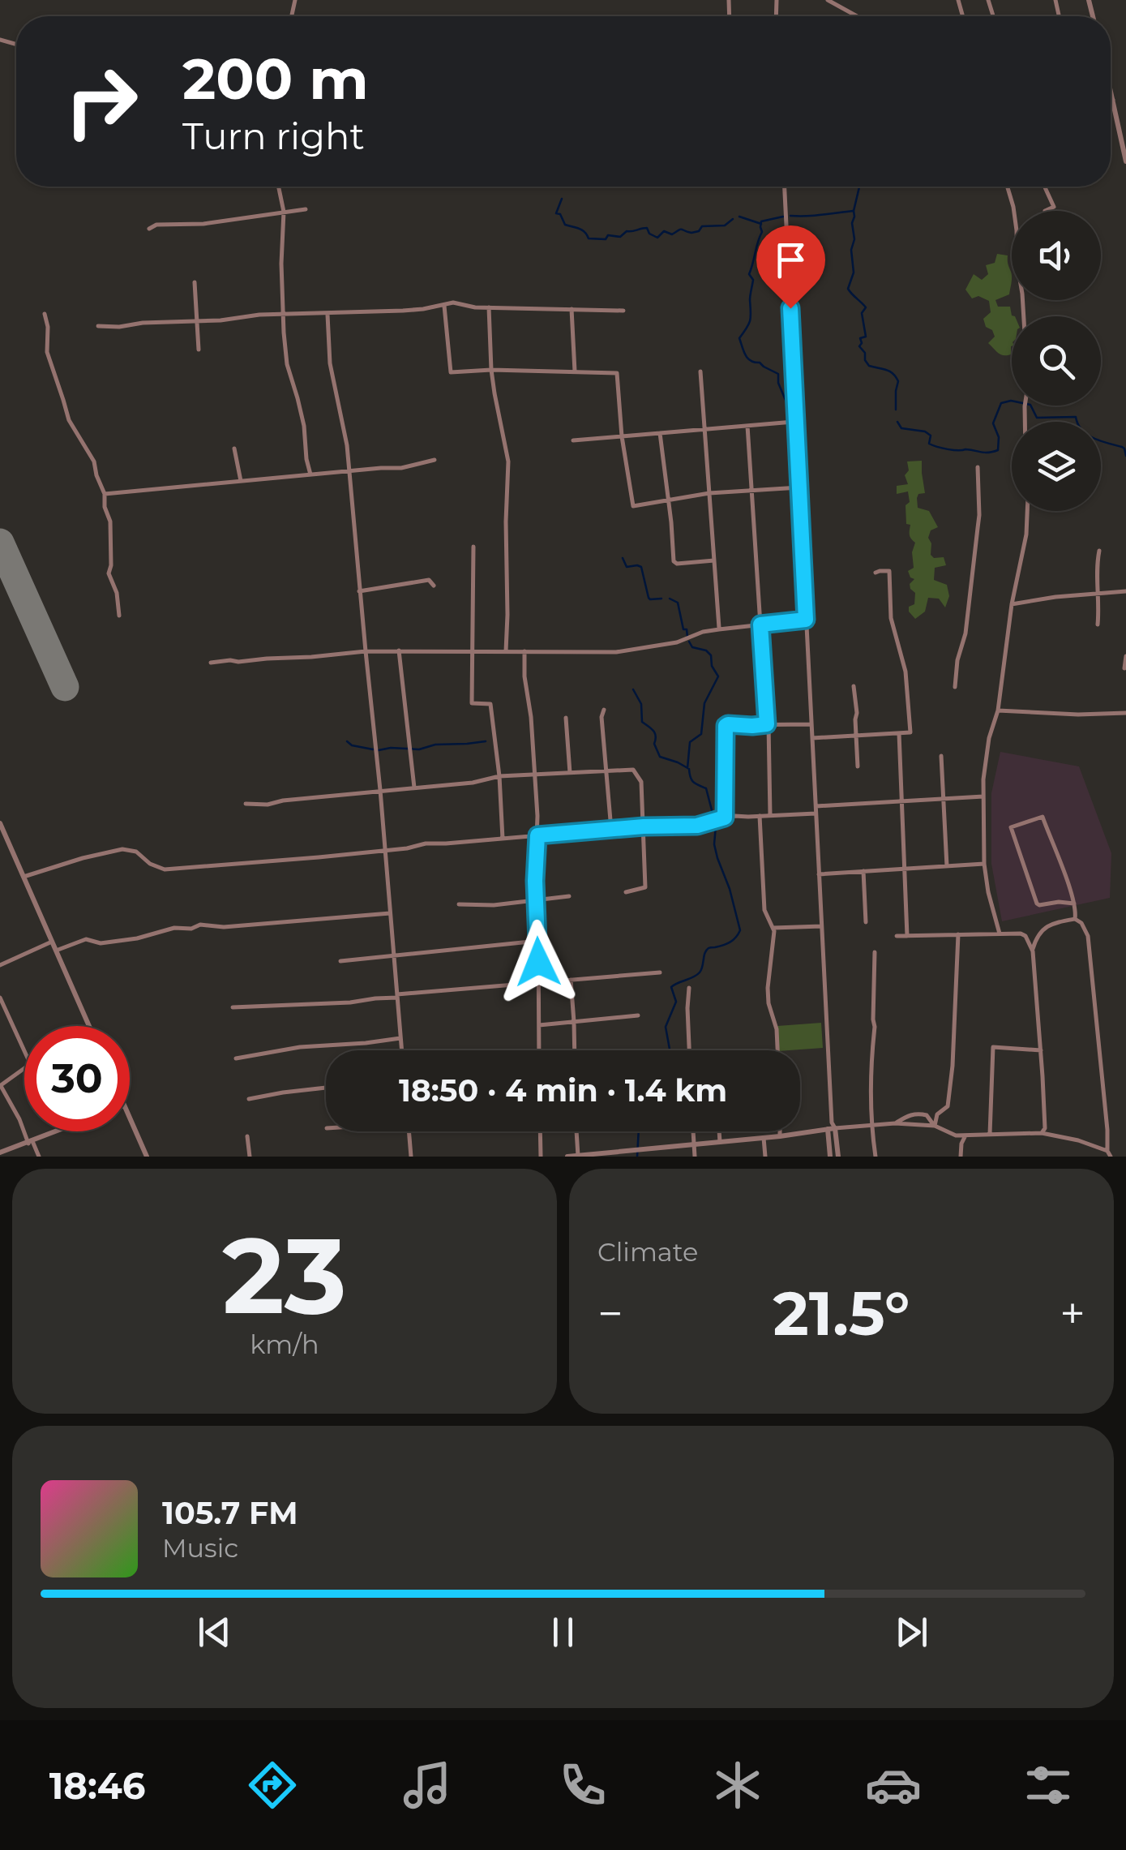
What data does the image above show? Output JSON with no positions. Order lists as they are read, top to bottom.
{
  "page": {
    "turn": ["200 m", "Turn right"],
    "limit": "30",
    "trip": "18:50 · 4 min · 1.4 km",
    "tile": [
      ["23", "km/h"],
      "Climate"
    ],
    "heat": ["−", "21.5°", "+"],
    "song": ["105.7 FM", "Music"],
    "tabs": "18:46"
  }
}
